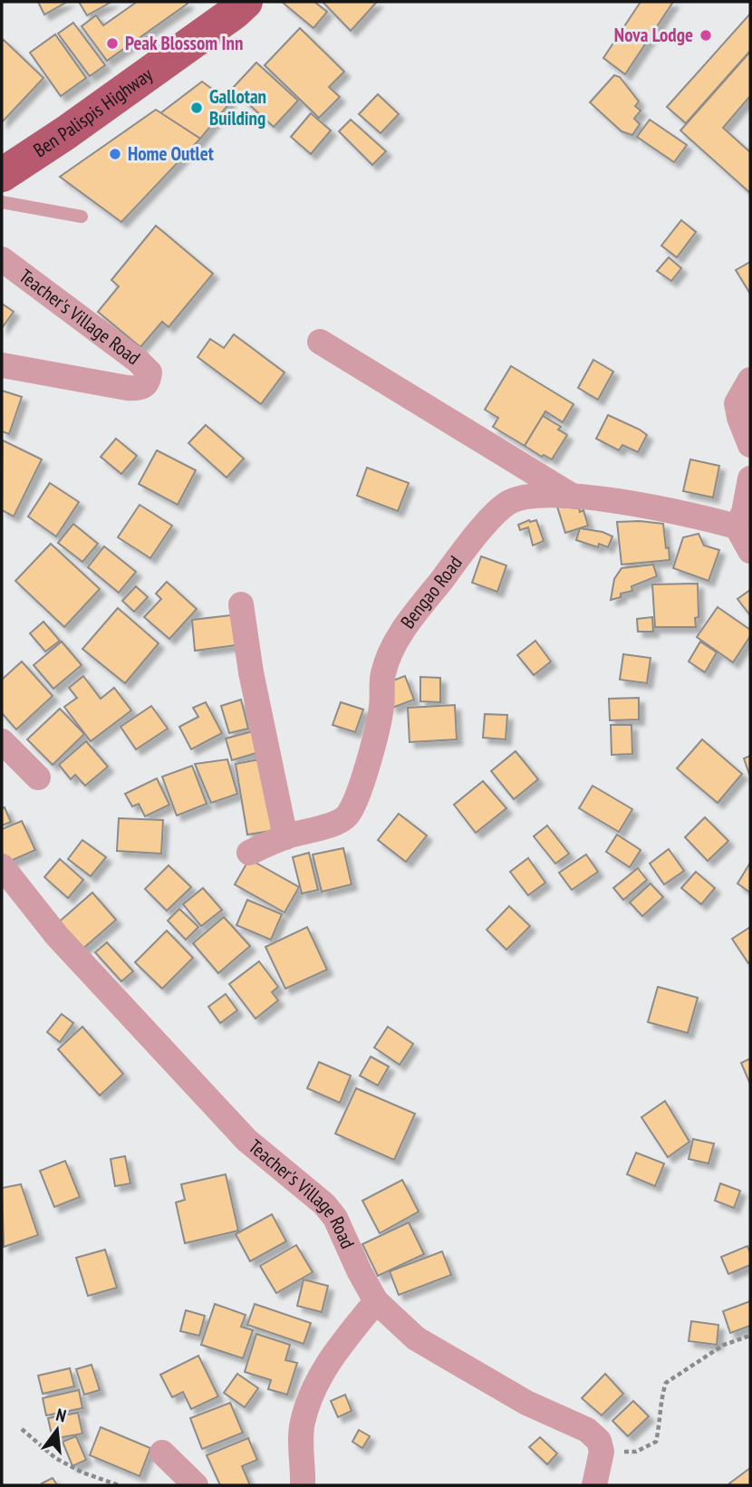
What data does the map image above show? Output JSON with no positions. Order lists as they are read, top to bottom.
{
  "streets": {
    "main road": ["Ben Palispis Highway"],
    "street": ["Teacher's Village Road", "Bengao Road"]
  },
  "places": [
    "Nova Lodge",
    "Peak Blossom Inn",
    "Gallotan Building",
    "Home Outlet"
  ],
  "north": "top"
}
